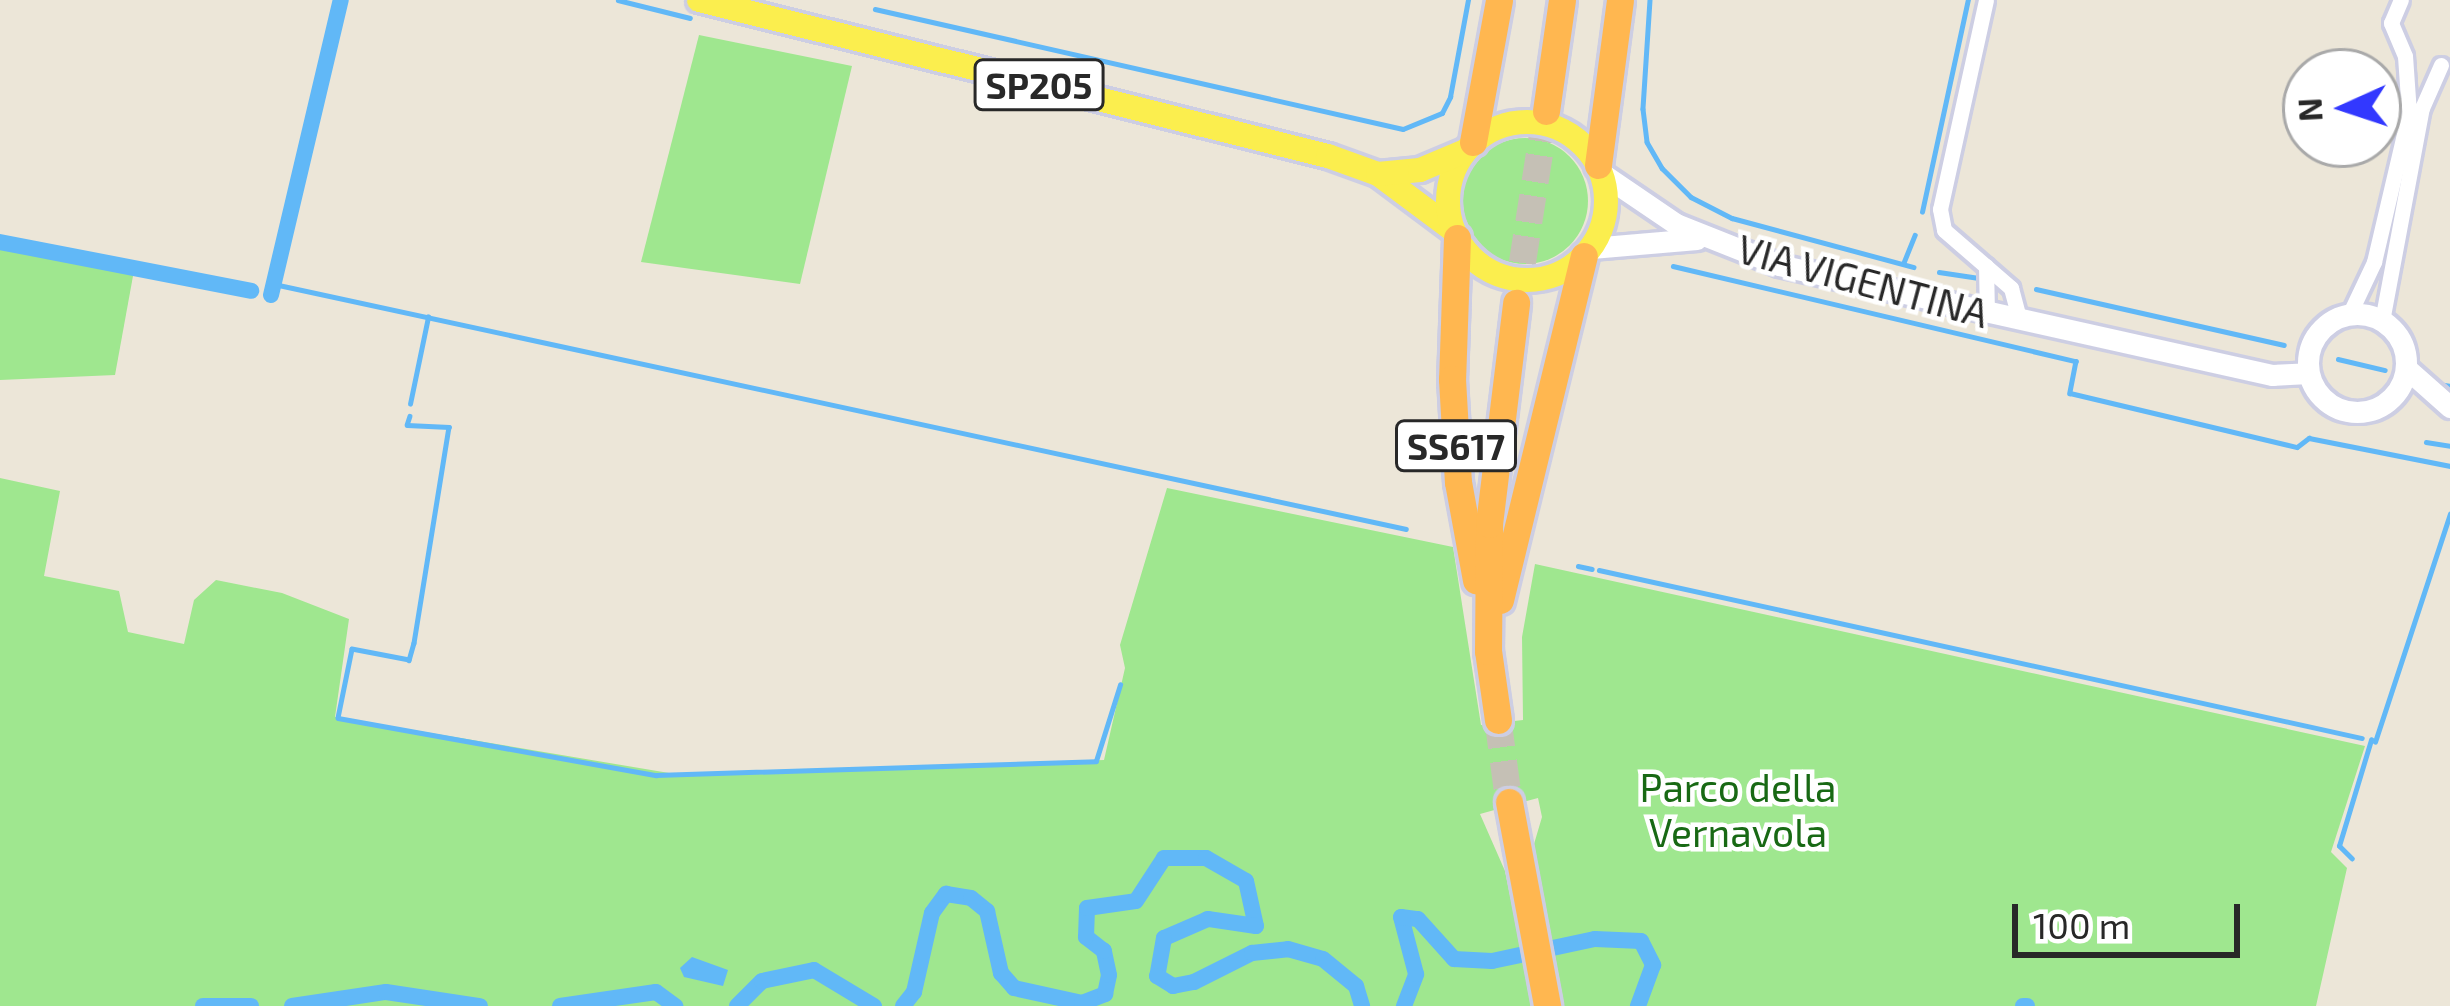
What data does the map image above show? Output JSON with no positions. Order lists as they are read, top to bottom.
{
  "streets": {
    "highway": ["SS617"],
    "main road": ["SP205", "VIA VIGENTINA"]
  },
  "crossings": [
    ["VIA VIGENTINA", "SS617"]
  ],
  "parks": ["Parco della Vernavola"],
  "scale_bar": "100 m",
  "north": "left"
}
